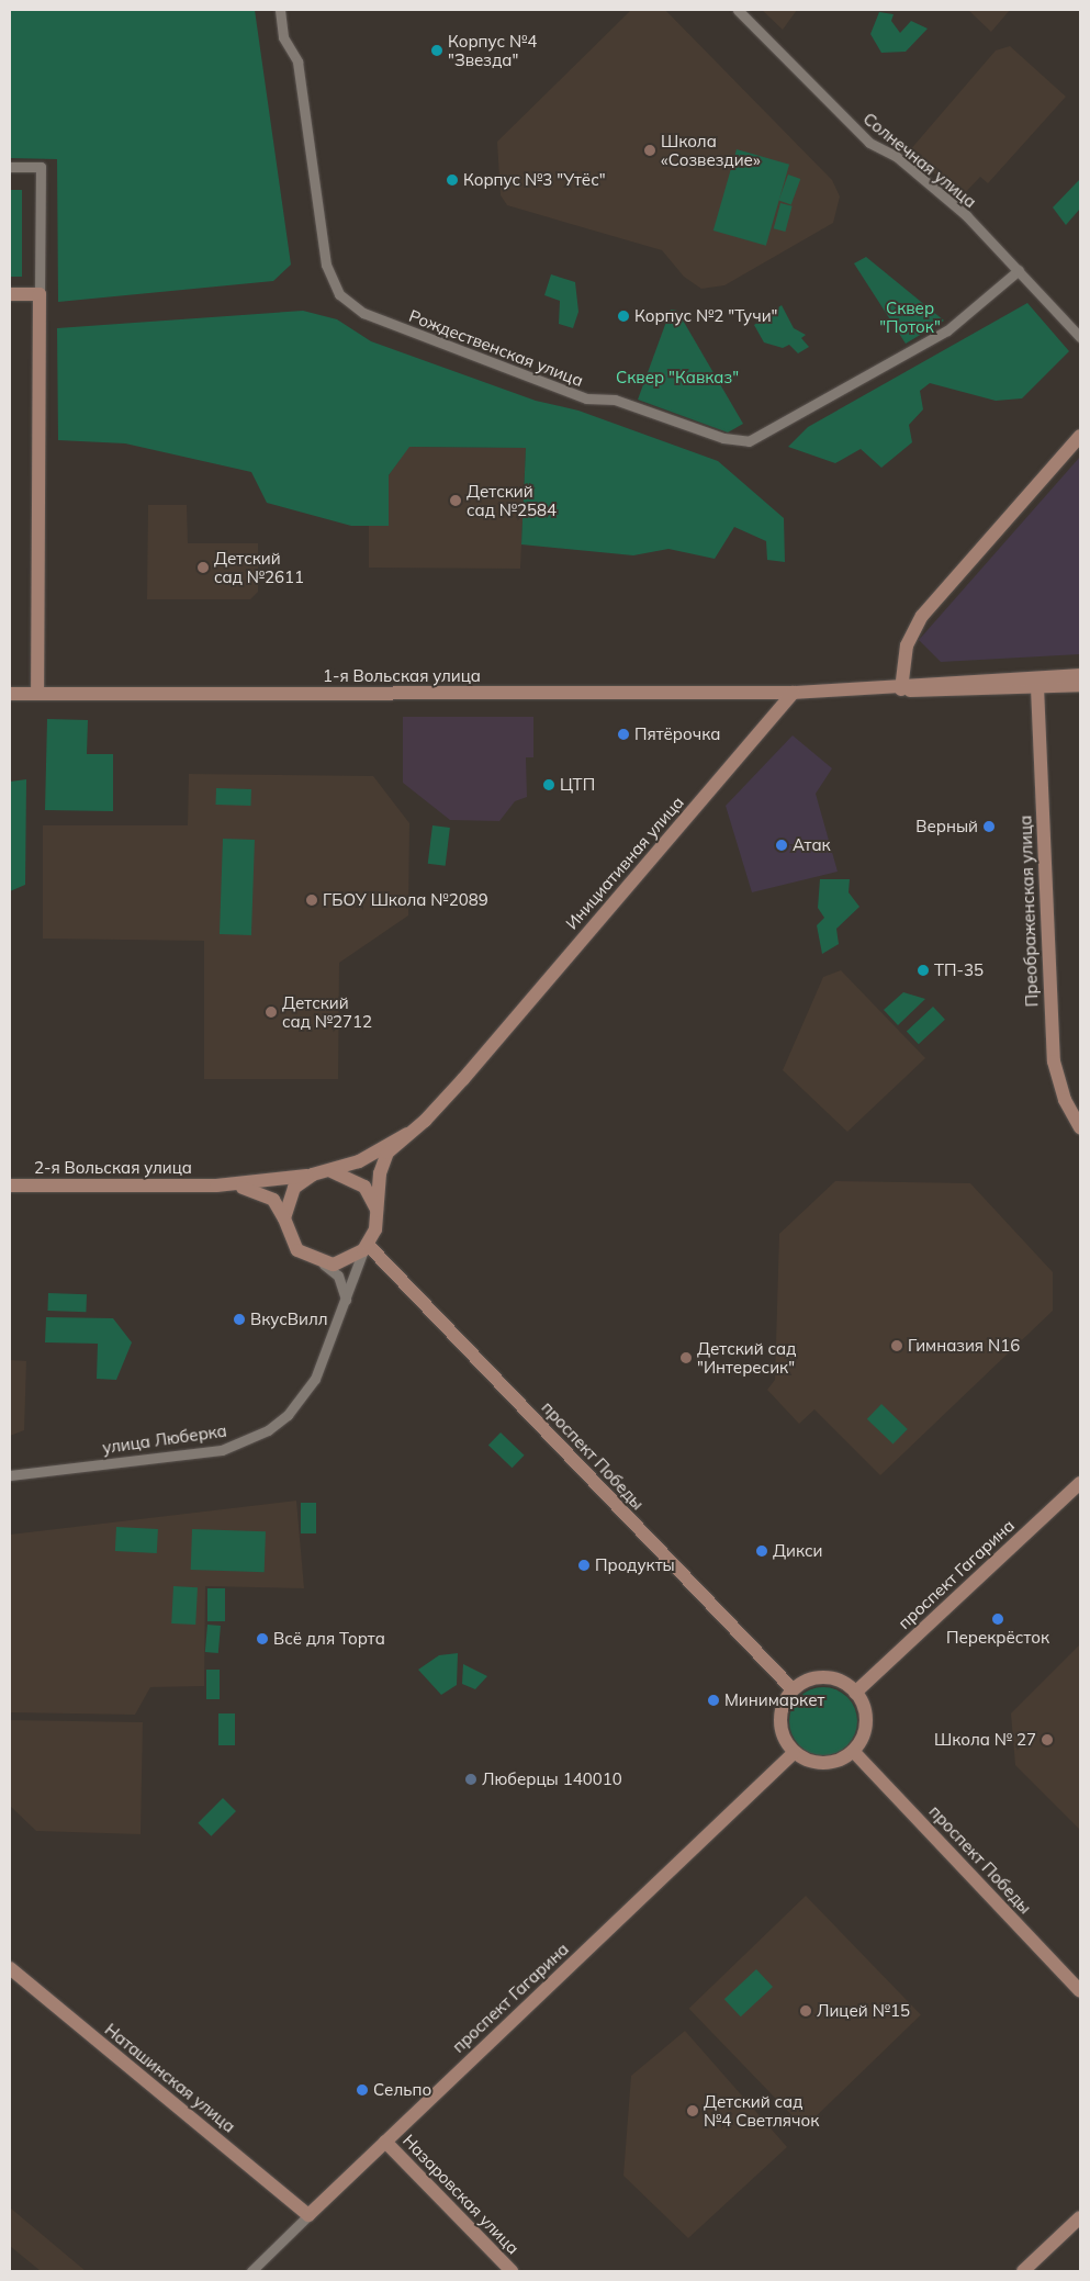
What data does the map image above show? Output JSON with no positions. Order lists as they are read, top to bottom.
{
  "streets": {
    "street": [
      "Солнечная улица",
      "Рождественская улица",
      "1-я Вольская улица",
      "Инициативная улица",
      "Преображенская улица",
      "2-я Вольская улица",
      "улица Люберка",
      "проспект Победы",
      "проспект Гагарина",
      "Наташинская улица",
      "Назаровская улица"
    ]
  },
  "crossings": [
    ["Солнечная улица", "Рождественская улица"],
    ["1-я Вольская улица", "Инициативная улица"],
    ["Инициативная улица", "2-я Вольская улица"],
    ["Инициативная улица", "улица Люберка"],
    ["Инициативная улица", "проспект Победы"],
    ["2-я Вольская улица", "улица Люберка"],
    ["2-я Вольская улица", "проспект Победы"],
    ["улица Люберка", "проспект Победы"],
    ["проспект Победы", "проспект Гагарина"],
    ["проспект Гагарина", "Наташинская улица"],
    ["проспект Гагарина", "Назаровская улица"]
  ],
  "parks": ["Сквер \"Поток\"", "Сквер \"Кавказ\""],
  "places": [
    "Корпус №4 \"Звезда\"",
    "Школа «Созвездие»",
    "Корпус №3 \"Утёс\"",
    "Корпус №2 \"Тучи\"",
    "Детский сад №2584",
    "Детский сад №2611",
    "Пятёрочка",
    "ЦТП",
    "Верный",
    "Атак",
    "ГБОУ Школа №2089",
    "ТП-35",
    "Детский сад №2712",
    "ВкусВилл",
    "Гимназия N16",
    "Детский сад \"Интересик\"",
    "Дикси",
    "Продукты",
    "Перекрёсток",
    "Всё для Торта",
    "Минимаркет",
    "Школа № 27",
    "Люберцы 140010",
    "Лицей №15",
    "Сельпо",
    "Детский сад №4 Светлячок"
  ]
}
